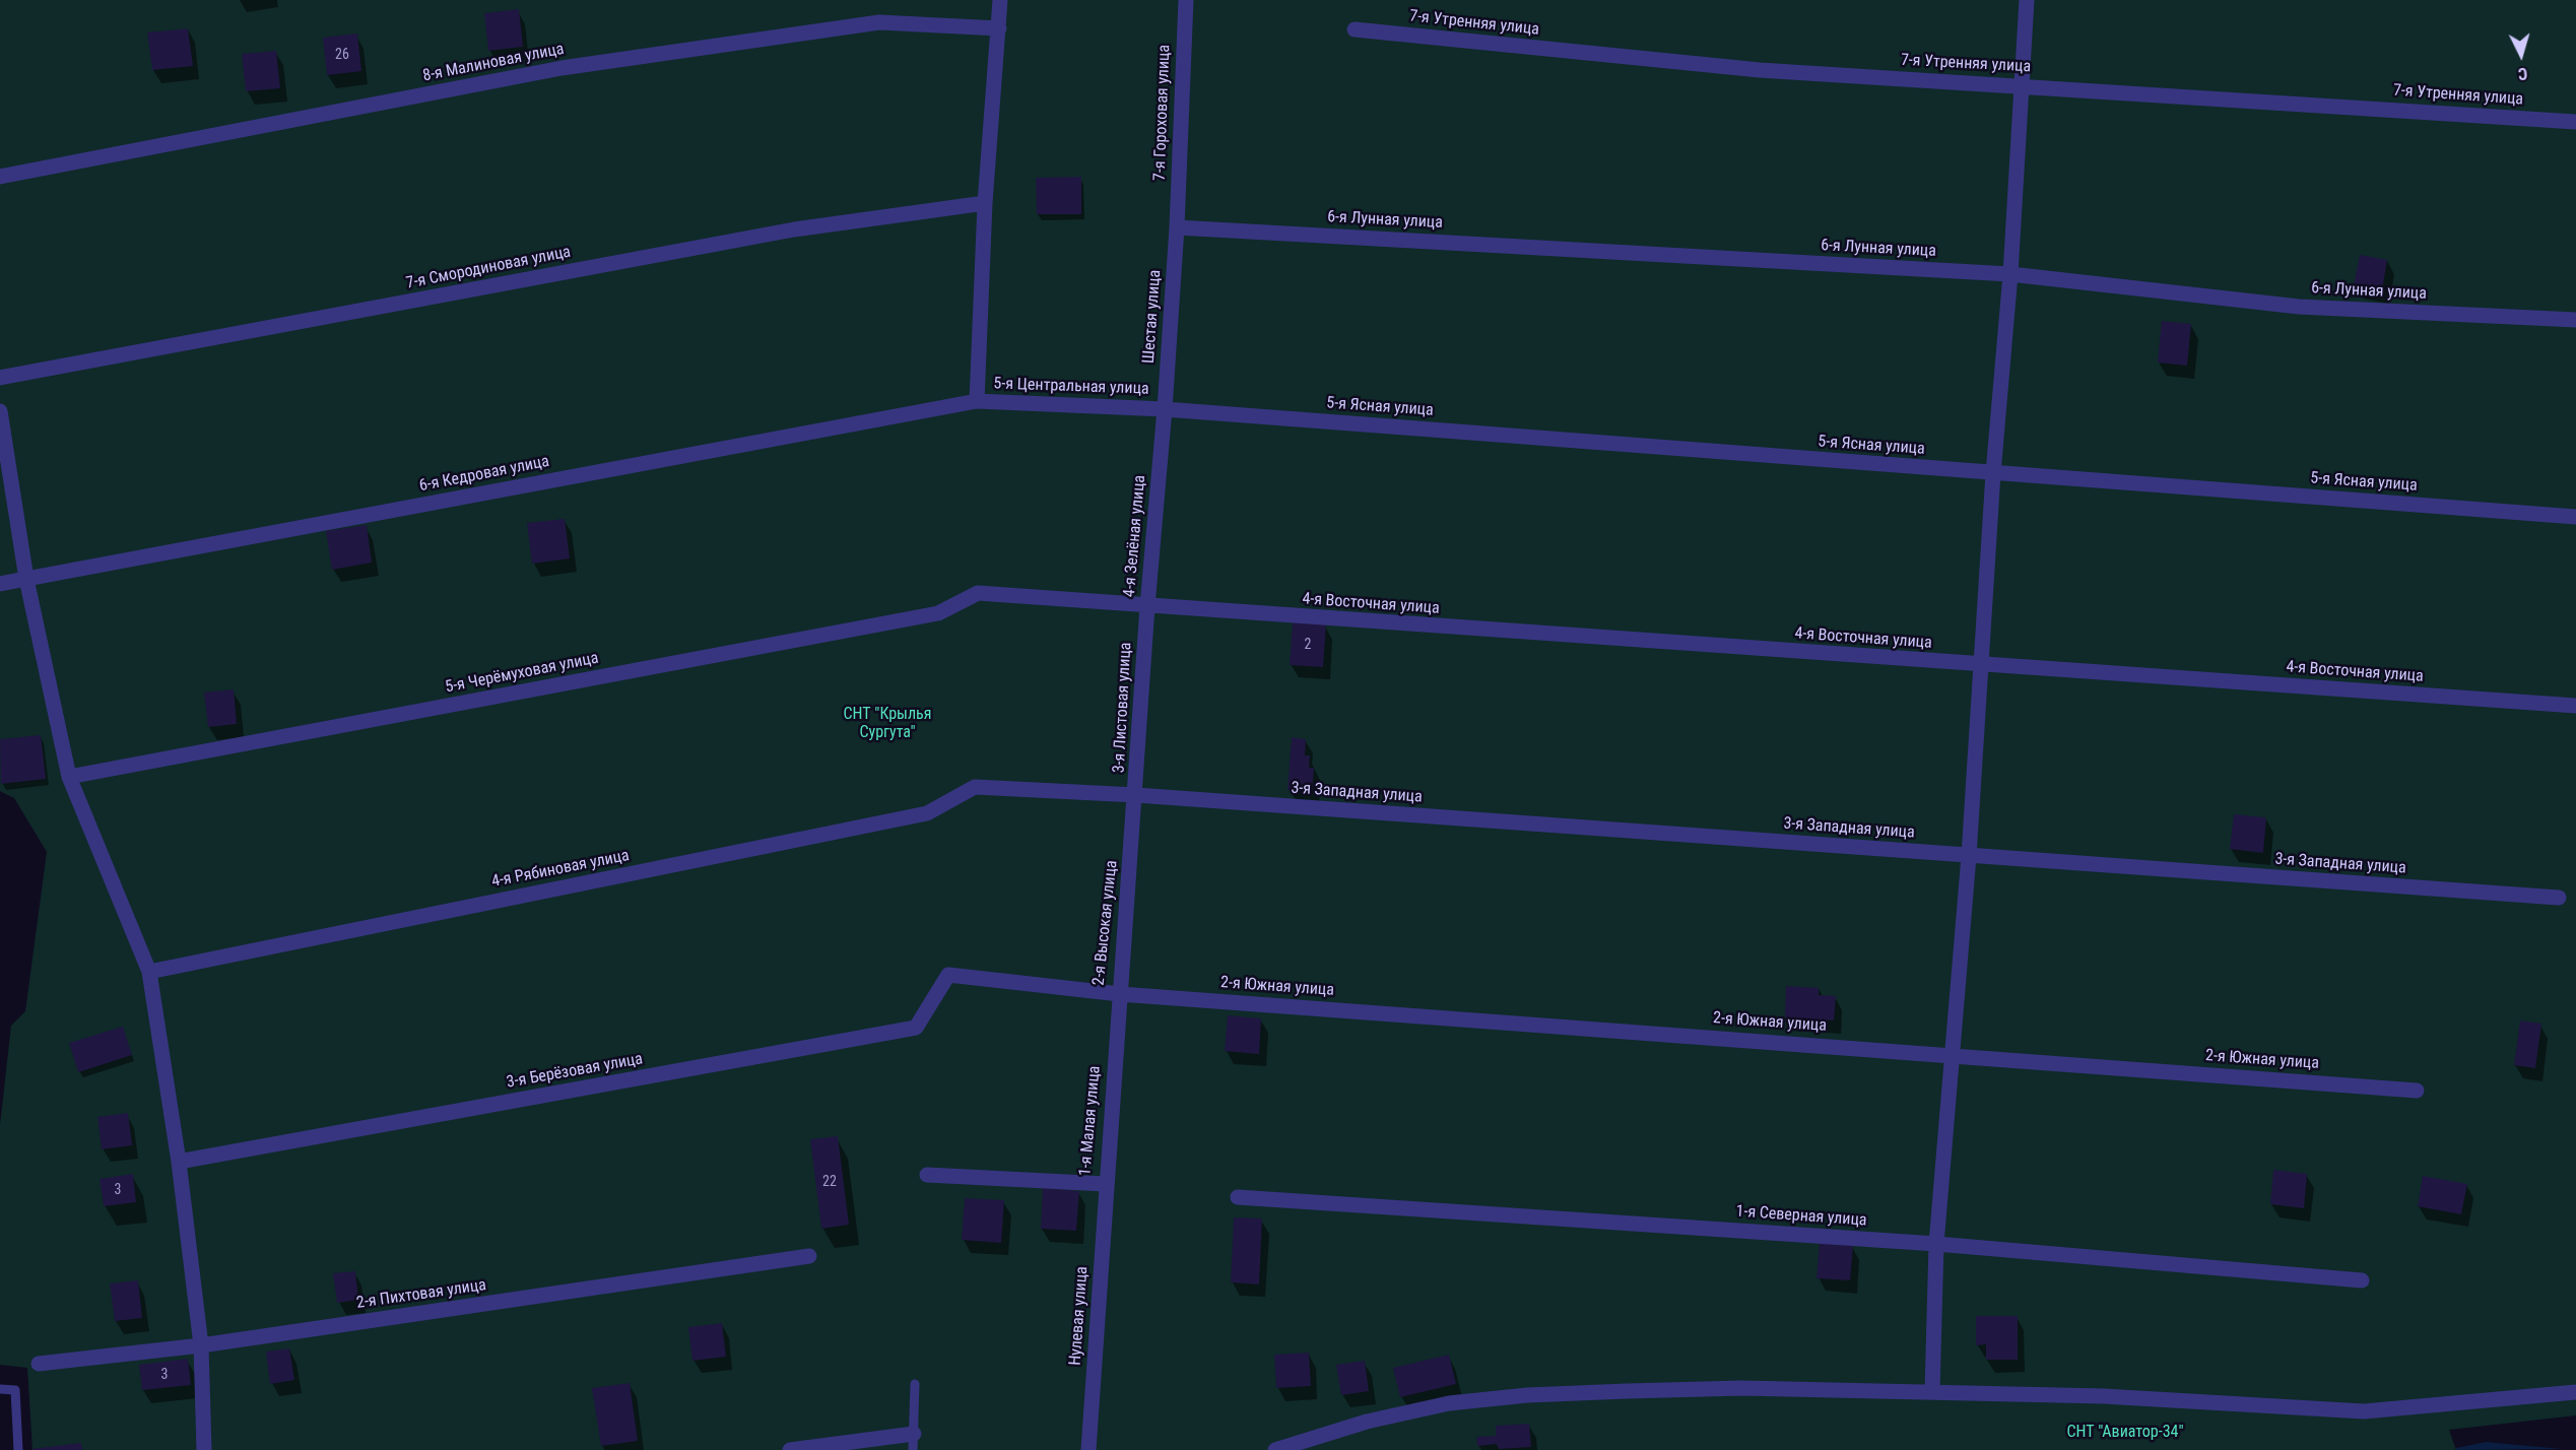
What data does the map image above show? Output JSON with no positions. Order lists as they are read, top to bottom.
{
  "streets": {
    "street": [
      "7-я Утренняя улица",
      "8-я Малиновая улица",
      "7-я Гороховая улица",
      "6-я Лунная улица",
      "7-я Смородиновая улица",
      "Шестая улица",
      "5-я Центральная улица",
      "5-я Ясная улица",
      "6-я Кедровая улица",
      "4-я Зелёная улица",
      "4-я Восточная улица",
      "5-я Черёмуховая улица",
      "3-я Листовая улица",
      "3-я Западная улица",
      "4-я Рябиновая улица",
      "2-я Высокая улица",
      "2-я Южная улица",
      "3-я Берёзовая улица",
      "1-я Малая улица",
      "1-я Северная улица",
      "2-я Пихтовая улица",
      "Нулевая улица"
    ]
  },
  "crossings": [
    ["7-я Гороховая улица", "6-я Лунная улица"],
    ["7-я Гороховая улица", "Шестая улица"],
    ["6-я Лунная улица", "Шестая улица"],
    ["Шестая улица", "5-я Центральная улица"],
    ["Шестая улица", "5-я Ясная улица"],
    ["Шестая улица", "4-я Зелёная улица"],
    ["5-я Центральная улица", "5-я Ясная улица"],
    ["5-я Центральная улица", "6-я Кедровая улица"],
    ["5-я Центральная улица", "4-я Зелёная улица"],
    ["5-я Ясная улица", "4-я Зелёная улица"],
    ["4-я Зелёная улица", "4-я Восточная улица"],
    ["4-я Зелёная улица", "5-я Черёмуховая улица"],
    ["4-я Зелёная улица", "3-я Листовая улица"],
    ["4-я Восточная улица", "3-я Листовая улица"],
    ["3-я Листовая улица", "3-я Западная улица"],
    ["3-я Листовая улица", "4-я Рябиновая улица"],
    ["3-я Листовая улица", "2-я Высокая улица"],
    ["3-я Западная улица", "2-я Высокая улица"],
    ["2-я Высокая улица", "2-я Южная улица"],
    ["2-я Высокая улица", "3-я Берёзовая улица"],
    ["2-я Высокая улица", "1-я Малая улица"],
    ["2-я Южная улица", "1-я Малая улица"],
    ["1-я Малая улица", "Нулевая улица"]
  ],
  "parks": ["CНТ \"Крылья Сургута\"", "СНТ \"Авиатор-34\""],
  "house_numbers": [
    "26",
    "2",
    "22",
    "3",
    "3"
  ],
  "north": "bottom"
}
